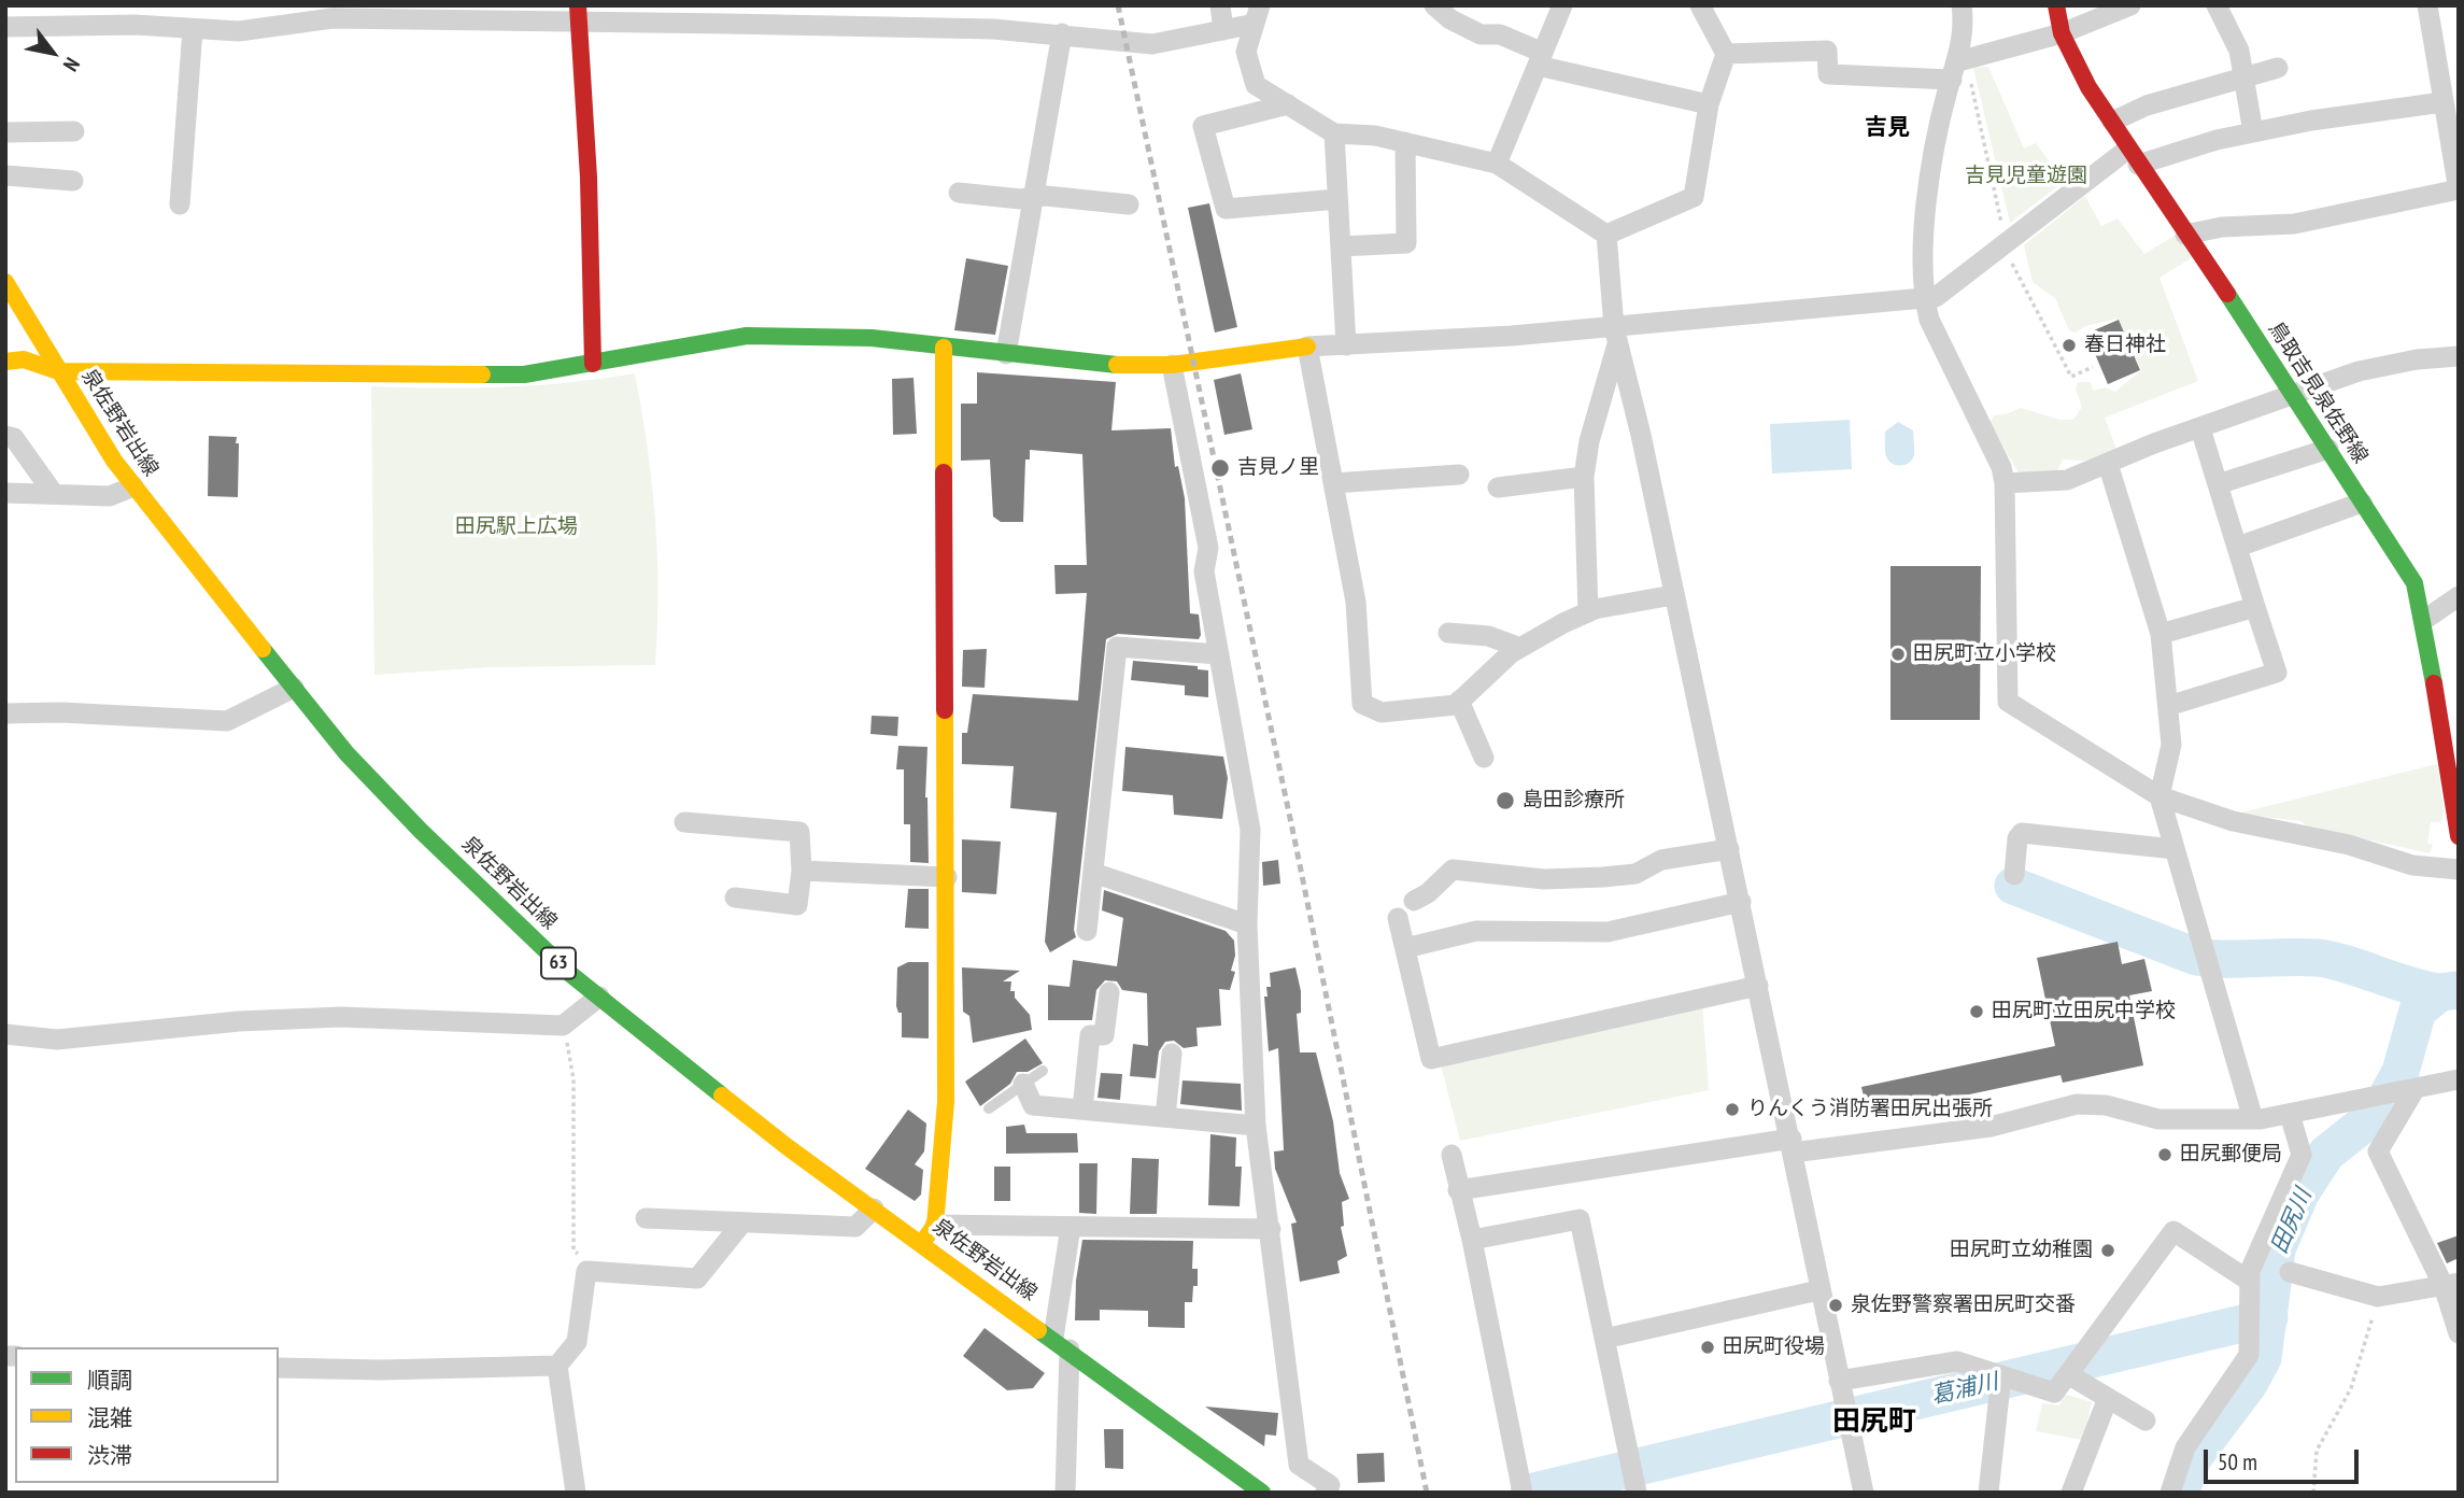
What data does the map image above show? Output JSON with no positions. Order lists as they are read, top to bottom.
{
  "streets": {
    "main road": ["鳥取吉見泉佐野線", "泉佐野岩出線", "63"]
  },
  "districts": ["吉見", "田尻町"],
  "water": ["田尻川", "葛浦川"],
  "parks": ["吉見児童遊園", "田尻駅上広場"],
  "places": [
    "春日神社",
    "吉見ノ里",
    "田尻町立小学校",
    "島田診療所",
    "田尻町立田尻中学校",
    "りんくう消防署田尻出張所",
    "田尻郵便局",
    "田尻町立幼稚園",
    "泉佐野警察署田尻町交番",
    "田尻町役場"
  ],
  "legend": ["順調", "混雑", "渋滞"],
  "scale_bar": "50 m",
  "north": "bottom right"
}
